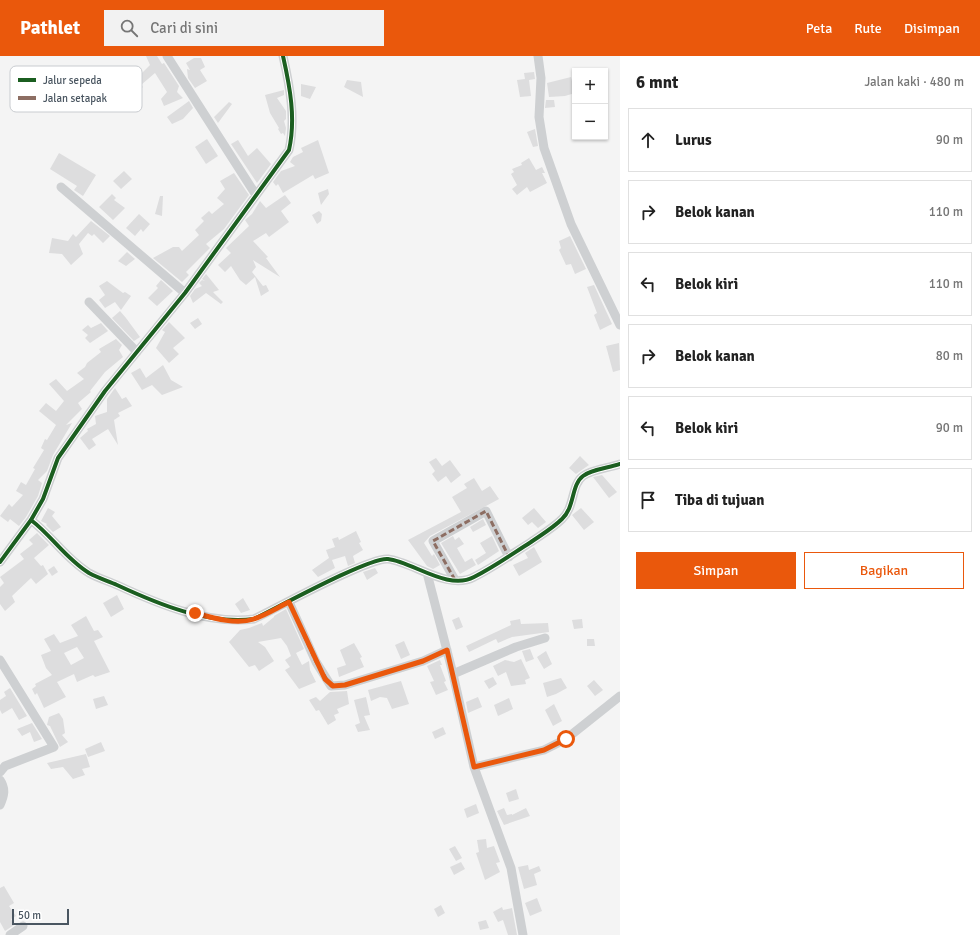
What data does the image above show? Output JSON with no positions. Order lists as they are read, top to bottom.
{
  "legend": ["Jalur sepeda", "Jalan setapak"],
  "scale_bar": "50 m",
  "page": {
    "header": "Pathlet",
    "search": "Cari di sini",
    "nav": ["Peta", "Rute", "Disimpan"],
    "heading": ["6 mnt", "Jalan kaki · 480 m"],
    "map_buttons": ["+", "−"],
    "list": [
      ["Lurus", "90 m"],
      ["Belok kanan", "110 m"],
      ["Belok kiri", "110 m"],
      ["Belok kanan", "80 m"],
      ["Belok kiri", "90 m"],
      "Tiba di tujuan"
    ],
    "buttons": ["Simpan", "Bagikan"],
    "scale": "50 m"
  }
}
